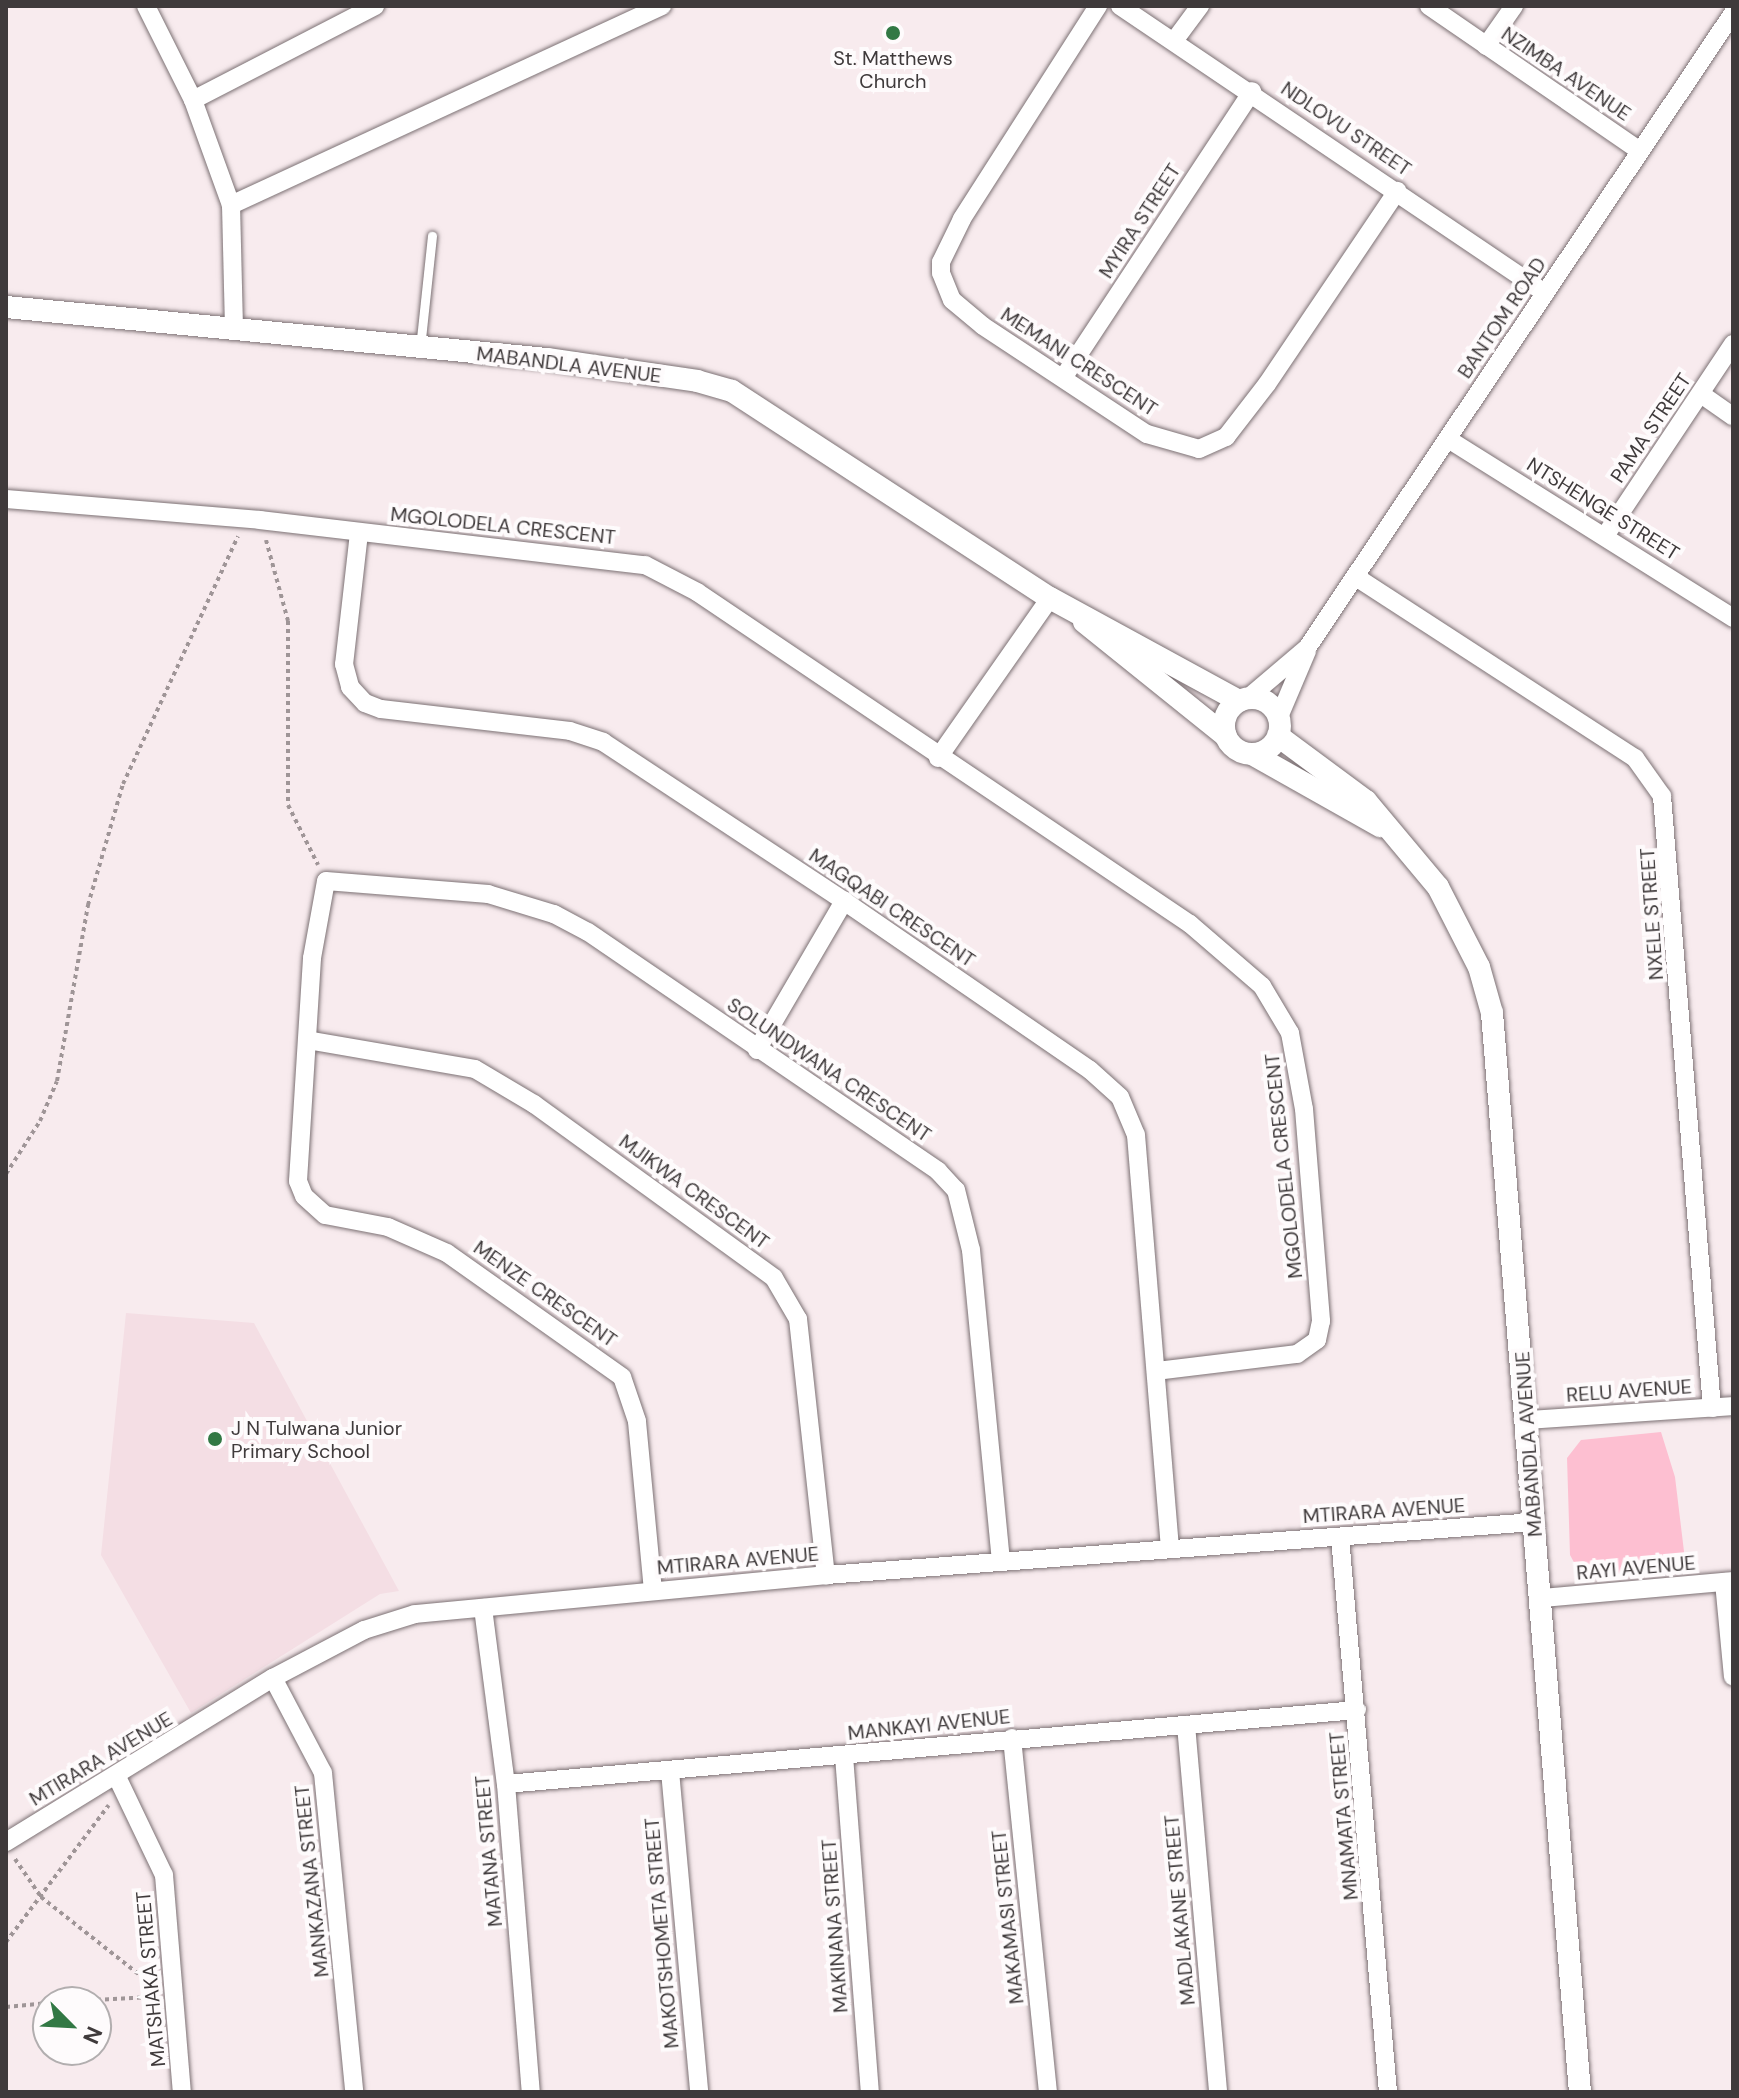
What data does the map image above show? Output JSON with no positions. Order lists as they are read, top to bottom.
{
  "streets": {
    "street": [
      "NZIMBA AVENUE",
      "NDLOVU STREET",
      "MYIRA STREET",
      "BANTOM ROAD",
      "MEMANI CRESCENT",
      "MABANDLA AVENUE",
      "PAMA STREET",
      "NTSHENGE STREET",
      "MGOLODELA CRESCENT",
      "MAGQABI CRESCENT",
      "NXELE STREET",
      "SOLUNDWANA CRESCENT",
      "MJIKWA CRESCENT",
      "MENZE CRESCENT",
      "RELU AVENUE",
      "MTIRARA AVENUE",
      "RAYI AVENUE",
      "MANKAYI AVENUE",
      "MNAMATA STREET",
      "MATANA STREET",
      "MANKAZANA STREET",
      "MADLAKANE STREET",
      "MAKAMASI STREET",
      "MAKINANA STREET",
      "MAKOTSHOMETA STREET",
      "MATSHAKA STREET"
    ]
  },
  "crossings": [
    ["NZIMBA AVENUE", "BANTOM ROAD"],
    ["NDLOVU STREET", "MYIRA STREET"],
    ["NDLOVU STREET", "BANTOM ROAD"],
    ["NDLOVU STREET", "MEMANI CRESCENT"],
    ["MYIRA STREET", "MEMANI CRESCENT"],
    ["BANTOM ROAD", "MABANDLA AVENUE"],
    ["BANTOM ROAD", "NTSHENGE STREET"],
    ["BANTOM ROAD", "NXELE STREET"],
    ["MABANDLA AVENUE", "RELU AVENUE"],
    ["MABANDLA AVENUE", "MTIRARA AVENUE"],
    ["MABANDLA AVENUE", "RAYI AVENUE"],
    ["PAMA STREET", "NTSHENGE STREET"],
    ["MGOLODELA CRESCENT", "MAGQABI CRESCENT"],
    ["MAGQABI CRESCENT", "MTIRARA AVENUE"],
    ["NXELE STREET", "RELU AVENUE"],
    ["SOLUNDWANA CRESCENT", "MTIRARA AVENUE"],
    ["MJIKWA CRESCENT", "MENZE CRESCENT"],
    ["MJIKWA CRESCENT", "MTIRARA AVENUE"],
    ["MENZE CRESCENT", "MTIRARA AVENUE"],
    ["MTIRARA AVENUE", "MNAMATA STREET"],
    ["MTIRARA AVENUE", "MATANA STREET"],
    ["MTIRARA AVENUE", "MANKAZANA STREET"],
    ["MTIRARA AVENUE", "MATSHAKA STREET"],
    ["MANKAYI AVENUE", "MNAMATA STREET"],
    ["MANKAYI AVENUE", "MATANA STREET"],
    ["MANKAYI AVENUE", "MADLAKANE STREET"],
    ["MANKAYI AVENUE", "MAKAMASI STREET"],
    ["MANKAYI AVENUE", "MAKINANA STREET"],
    ["MANKAYI AVENUE", "MAKOTSHOMETA STREET"]
  ],
  "places": ["St. Matthews Church", "J N Tulwana Junior Primary School"],
  "north": "bottom right"
}
